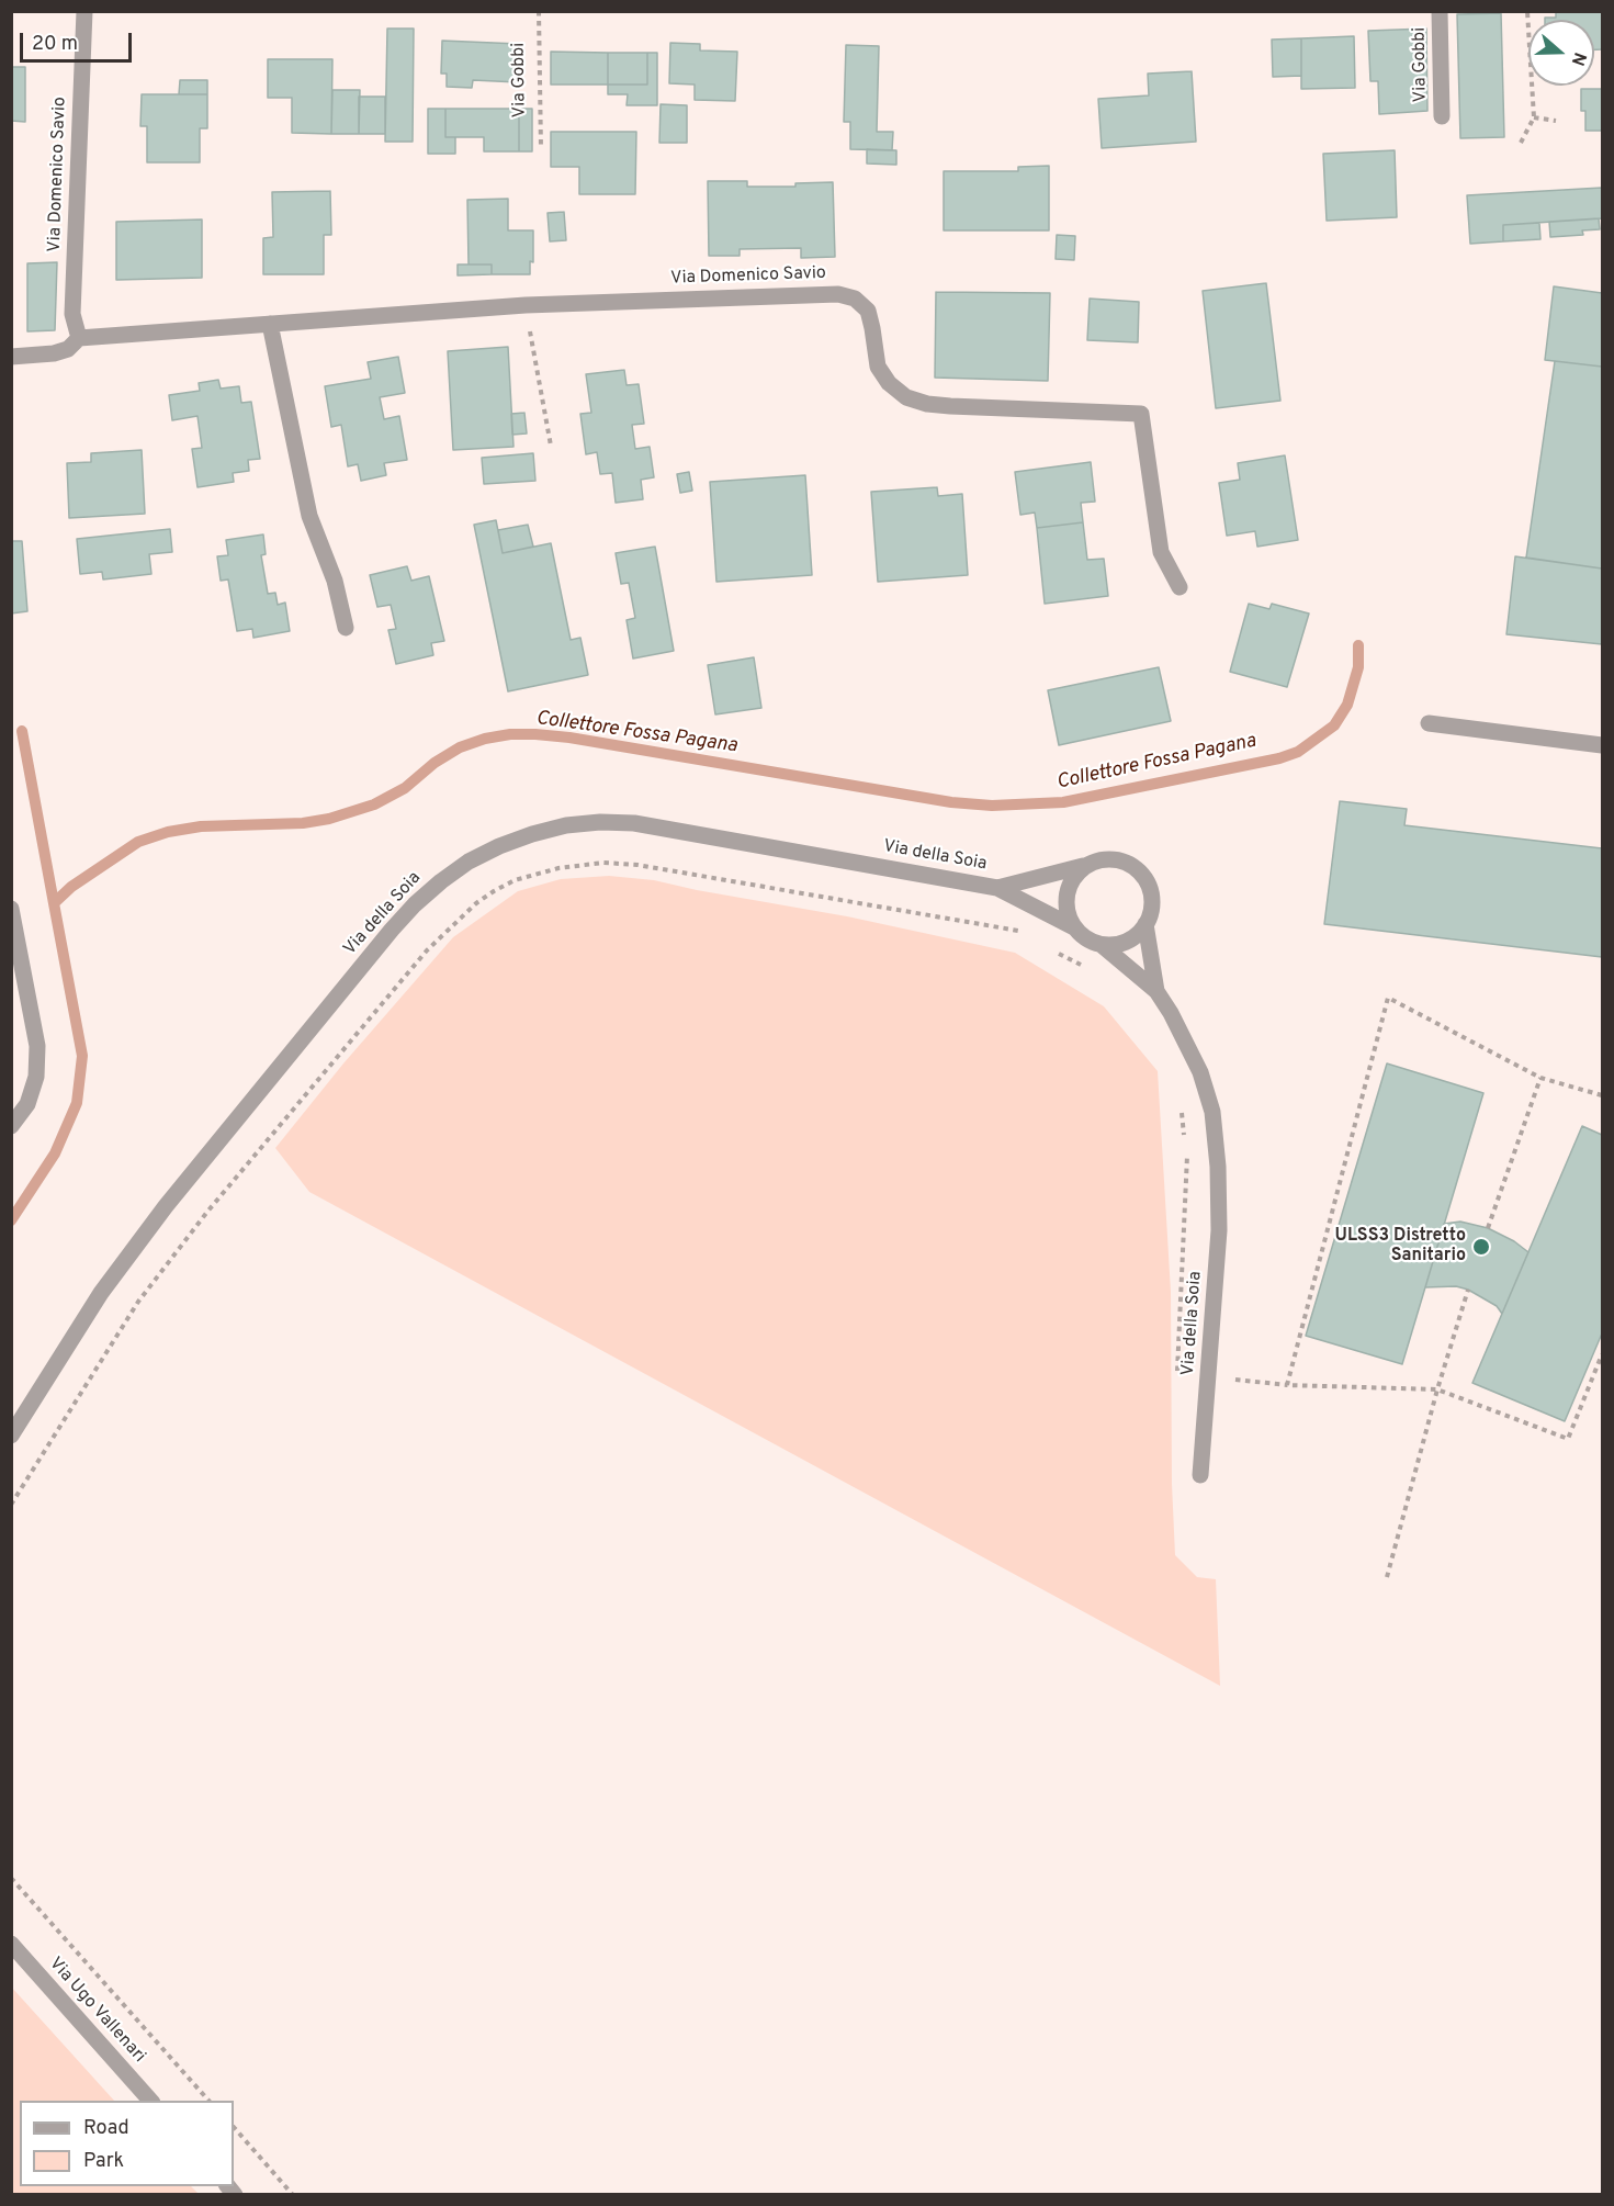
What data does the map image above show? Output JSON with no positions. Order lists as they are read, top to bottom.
{
  "streets": {
    "street": [
      "Via Gobbi",
      "Via Domenico Savio",
      "Via della Soia",
      "Via Ugo Vallenari"
    ]
  },
  "water": ["Collettore Fossa Pagana"],
  "places": ["ULSS3 Distretto Sanitario"],
  "legend": ["Road", "Park"],
  "scale_bar": "20 m",
  "north": "right"
}
